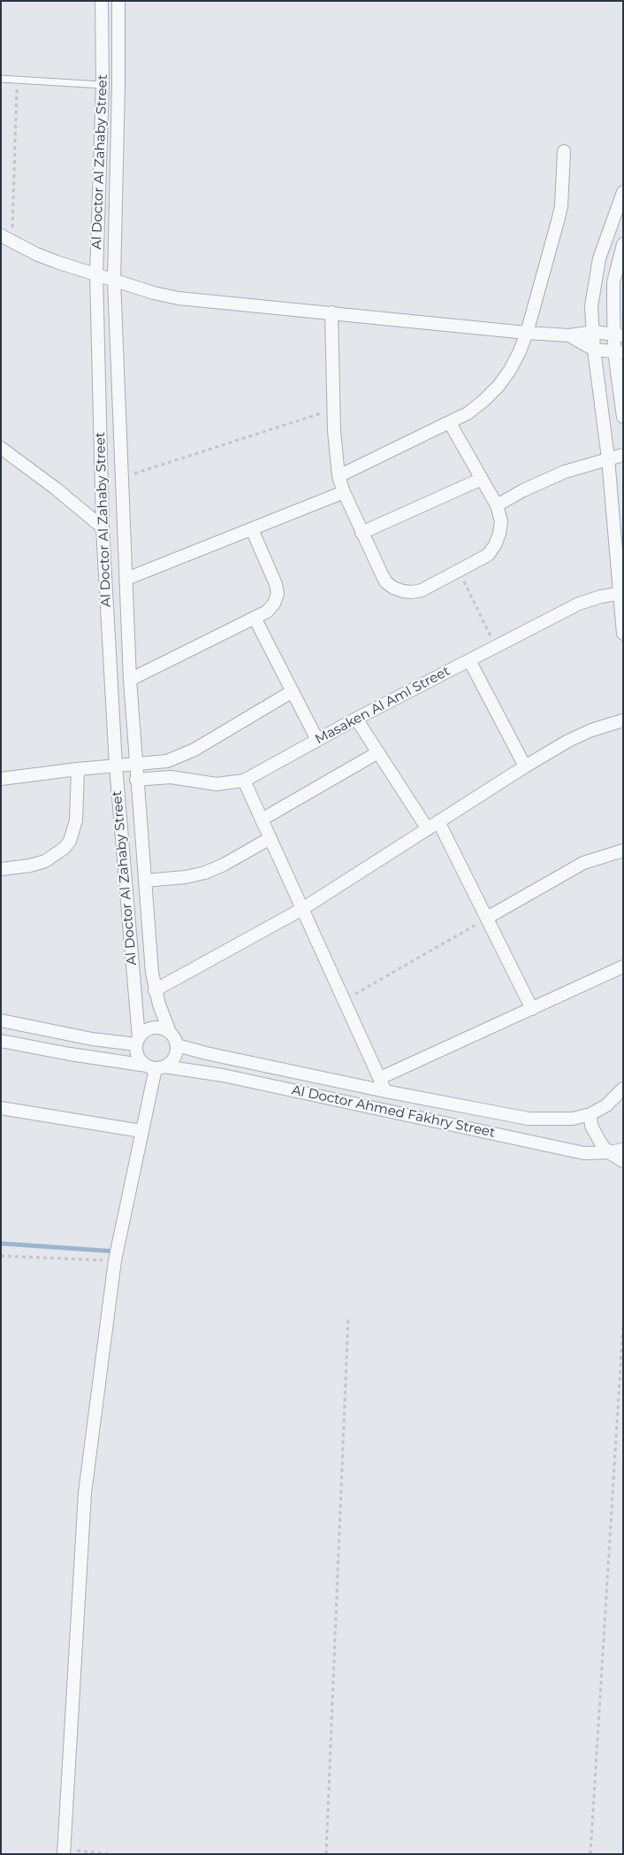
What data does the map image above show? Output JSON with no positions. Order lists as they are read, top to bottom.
{
  "streets": {
    "street": ["Al Doctor Al Zahaby Street", "Masaken Al Aml Street", "Al Doctor Ahmed Fakhry Street"]
  },
  "crossings": [
    ["Al Doctor Al Zahaby Street", "Masaken Al Aml Street"],
    ["Al Doctor Al Zahaby Street", "Al Doctor Ahmed Fakhry Street"]
  ]
}
